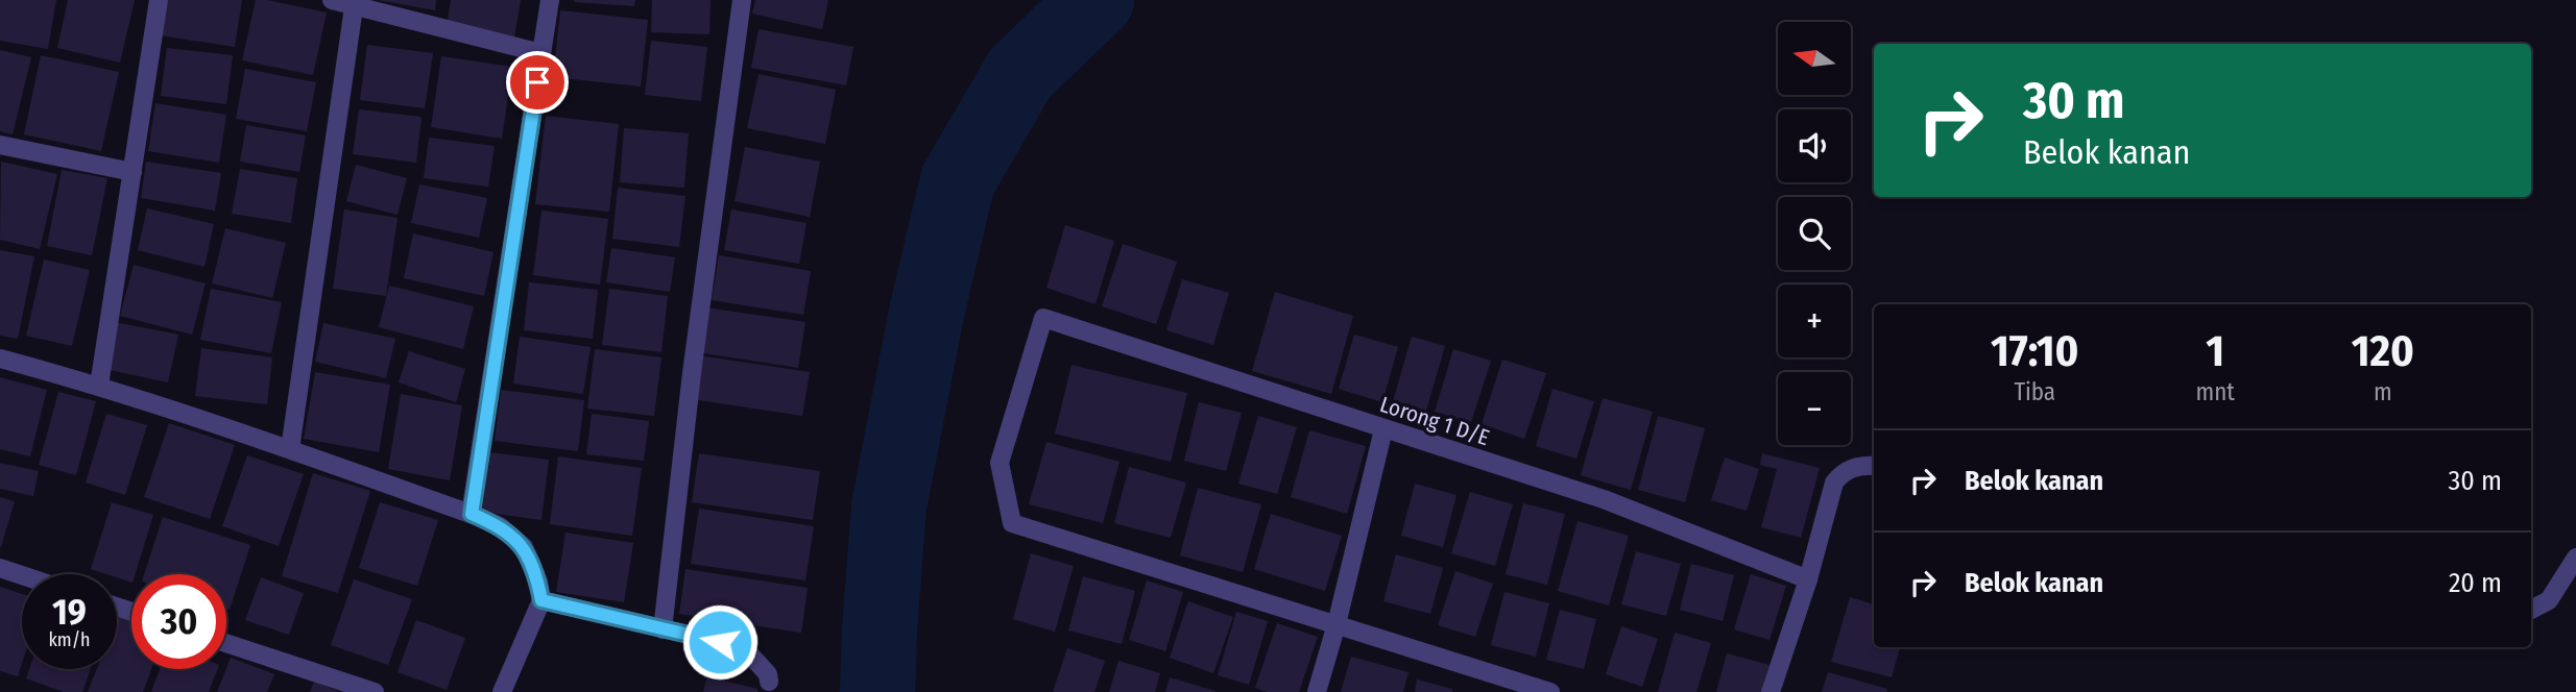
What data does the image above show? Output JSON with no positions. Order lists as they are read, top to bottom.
{
  "streets": {
    "street": ["Lorong 1 D/E"]
  },
  "north": "left",
  "page": {
    "map_buttons": ["+", "−"],
    "turn": ["30 m", "Belok kanan"],
    "eta": [
      "17:10",
      "Tiba",
      "1",
      "mnt",
      "120",
      "m"
    ],
    "list": [
      {
        "name": "Belok kanan",
        "value": "30 m"
      },
      {
        "name": "Belok kanan",
        "value": "20 m"
      }
    ],
    "speed": "19 km/h",
    "limit": "30"
  }
}
